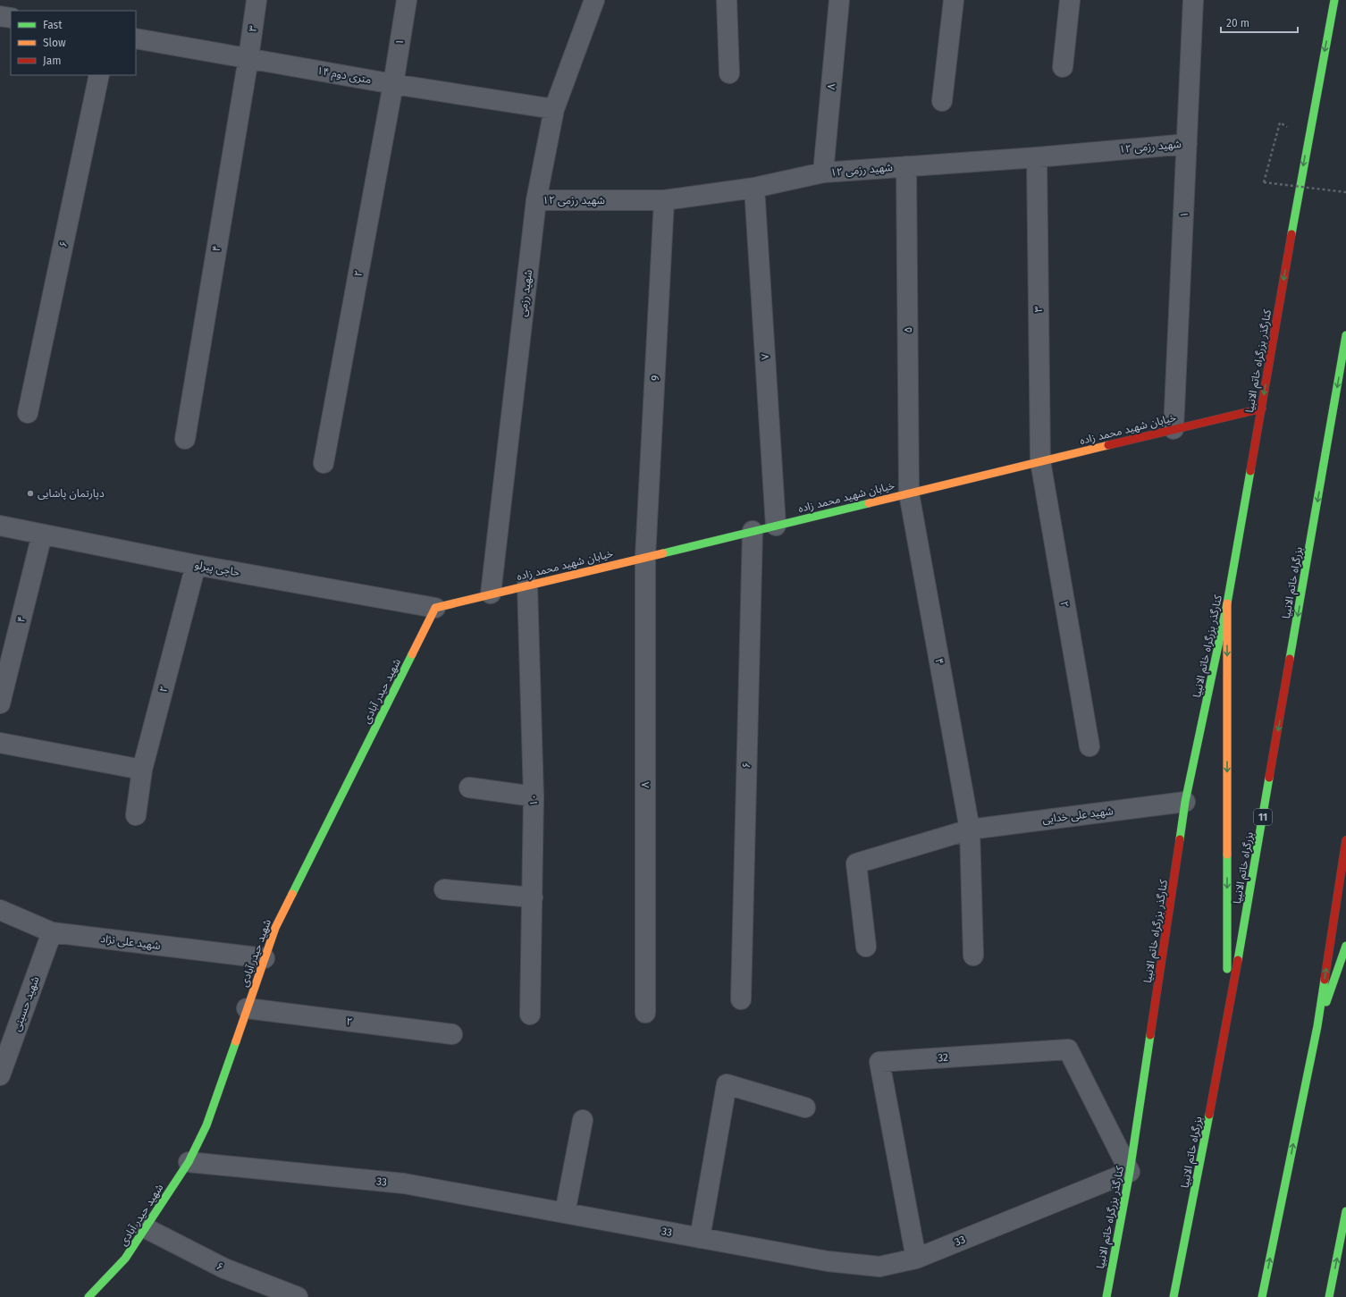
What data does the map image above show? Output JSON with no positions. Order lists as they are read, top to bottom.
{
  "streets": {
    "main road": [
      "کنارگذر بزرگراه خاتم الانبیا",
      "خیابان شهید محمد زاده",
      "بزرگراه خاتم الانبیا",
      "شهید حیدر آبادی",
      "11"
    ],
    "street": [
      "۳",
      "۱",
      "۱۴ متری دوم",
      "۸",
      "شهید رزمی ۱۲",
      "۶",
      "۴",
      "۲",
      "شهید رزمی",
      "۵",
      "۷",
      "9",
      "حاجی پیرلو",
      "۱۰",
      "شهید علی خدایی",
      "شهید علی نژاد",
      "شهید حسینی",
      "32",
      "33"
    ]
  },
  "crossings": [
    ["۳", "۱۴ متری دوم"],
    ["۳", "شهید رزمی ۱۲"],
    ["۳", "۴"],
    ["۳", "۲"],
    ["۳", "خیابان شهید محمد زاده"],
    ["۱", "۱۴ متری دوم"],
    ["۱", "شهید رزمی ۱۲"],
    ["۱", "۲"],
    ["۱", "خیابان شهید محمد زاده"],
    ["۱۴ متری دوم", "۴"],
    ["۱۴ متری دوم", "۲"],
    ["۱۴ متری دوم", "شهید رزمی"],
    ["۸", "شهید رزمی ۱۲"],
    ["۸", "9"],
    ["۸", "خیابان شهید محمد زاده"],
    ["شهید رزمی ۱۲", "شهید رزمی"],
    ["شهید رزمی ۱۲", "۵"],
    ["شهید رزمی ۱۲", "۷"],
    ["شهید رزمی ۱۲", "9"],
    ["۶", "خیابان شهید محمد زاده"],
    ["۶", "شهید حیدر آبادی"],
    ["۴", "۵"],
    ["۴", "خیابان شهید محمد زاده"],
    ["۴", "حاجی پیرلو"],
    ["۴", "شهید علی خدایی"],
    ["۲", "خیابان شهید محمد زاده"],
    ["۲", "حاجی پیرلو"],
    ["۲", "شهید حیدر آبادی"],
    ["شهید رزمی", "خیابان شهید محمد زاده"],
    ["۵", "خیابان شهید محمد زاده"],
    ["۷", "خیابان شهید محمد زاده"],
    ["کنارگذر بزرگراه خاتم الانبیا", "خیابان شهید محمد زاده"],
    ["کنارگذر بزرگراه خاتم الانبیا", "شهید علی خدایی"],
    ["کنارگذر بزرگراه خاتم الانبیا", "32"],
    ["کنارگذر بزرگراه خاتم الانبیا", "33"],
    ["9", "خیابان شهید محمد زاده"],
    ["خیابان شهید محمد زاده", "حاجی پیرلو"],
    ["خیابان شهید محمد زاده", "شهید حیدر آبادی"],
    ["خیابان شهید محمد زاده", "۱۰"],
    ["حاجی پیرلو", "شهید حیدر آبادی"],
    ["شهید حیدر آبادی", "شهید علی نژاد"],
    ["شهید حیدر آبادی", "33"],
    ["شهید علی نژاد", "شهید حسینی"],
    ["32", "33"]
  ],
  "places": ["دپارتمان پاشایی"],
  "legend": ["Fast", "Slow", "Jam"],
  "scale_bar": "20 m"
}
